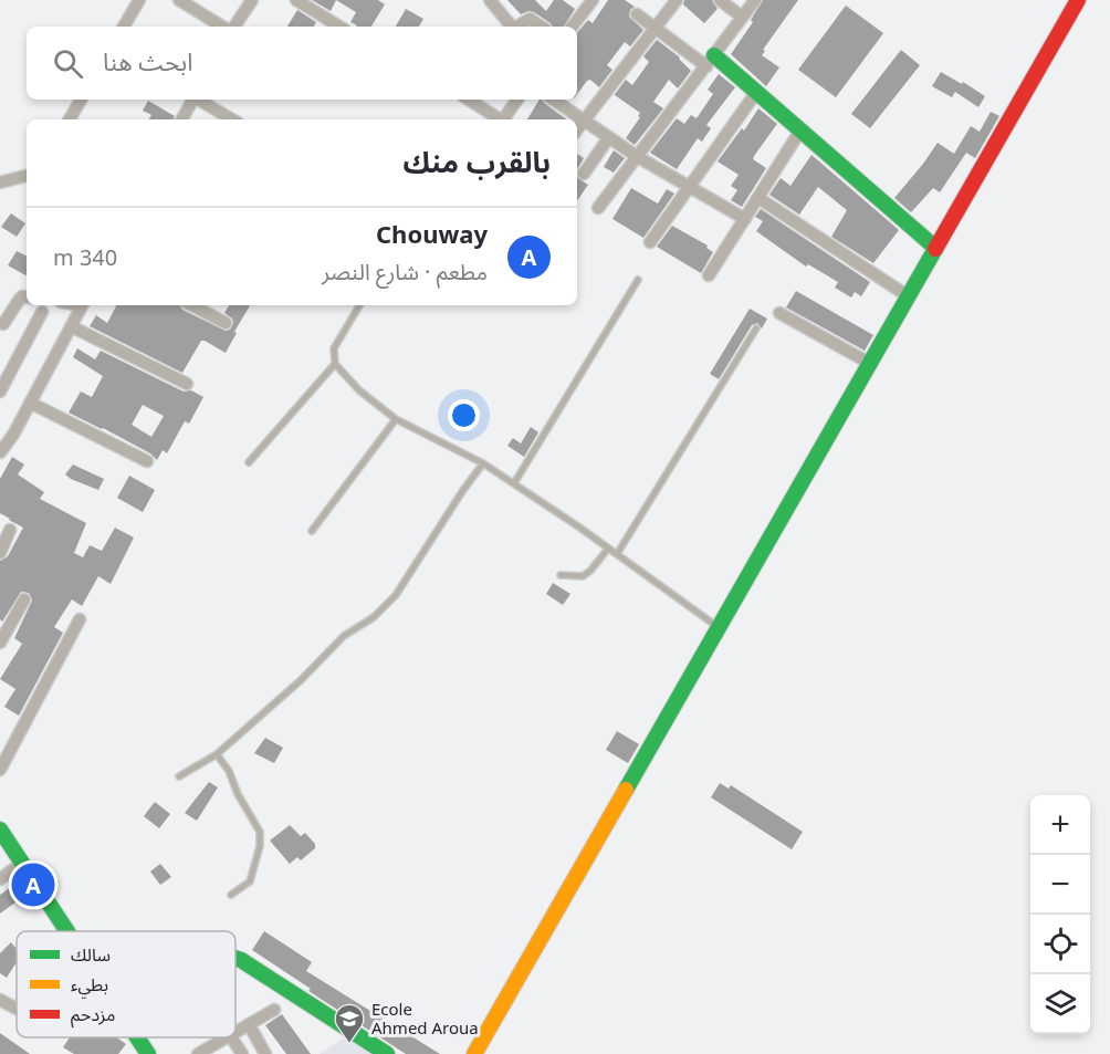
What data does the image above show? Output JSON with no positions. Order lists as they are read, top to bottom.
{
  "places": {
    "school or university": ["Ecole Ahmed Aroua"]
  },
  "legend": ["سالك", "بطيء", "مزدحم"],
  "page": {
    "search": "ابحث هنا",
    "heading": "بالقرب منك",
    "list": [
      {
        "mark": "A",
        "name": "Chouway",
        "note": "مطعم · شارع النصر",
        "value": "340 m"
      }
    ],
    "map_buttons": ["+", "−"],
    "pins": "A"
  }
}
